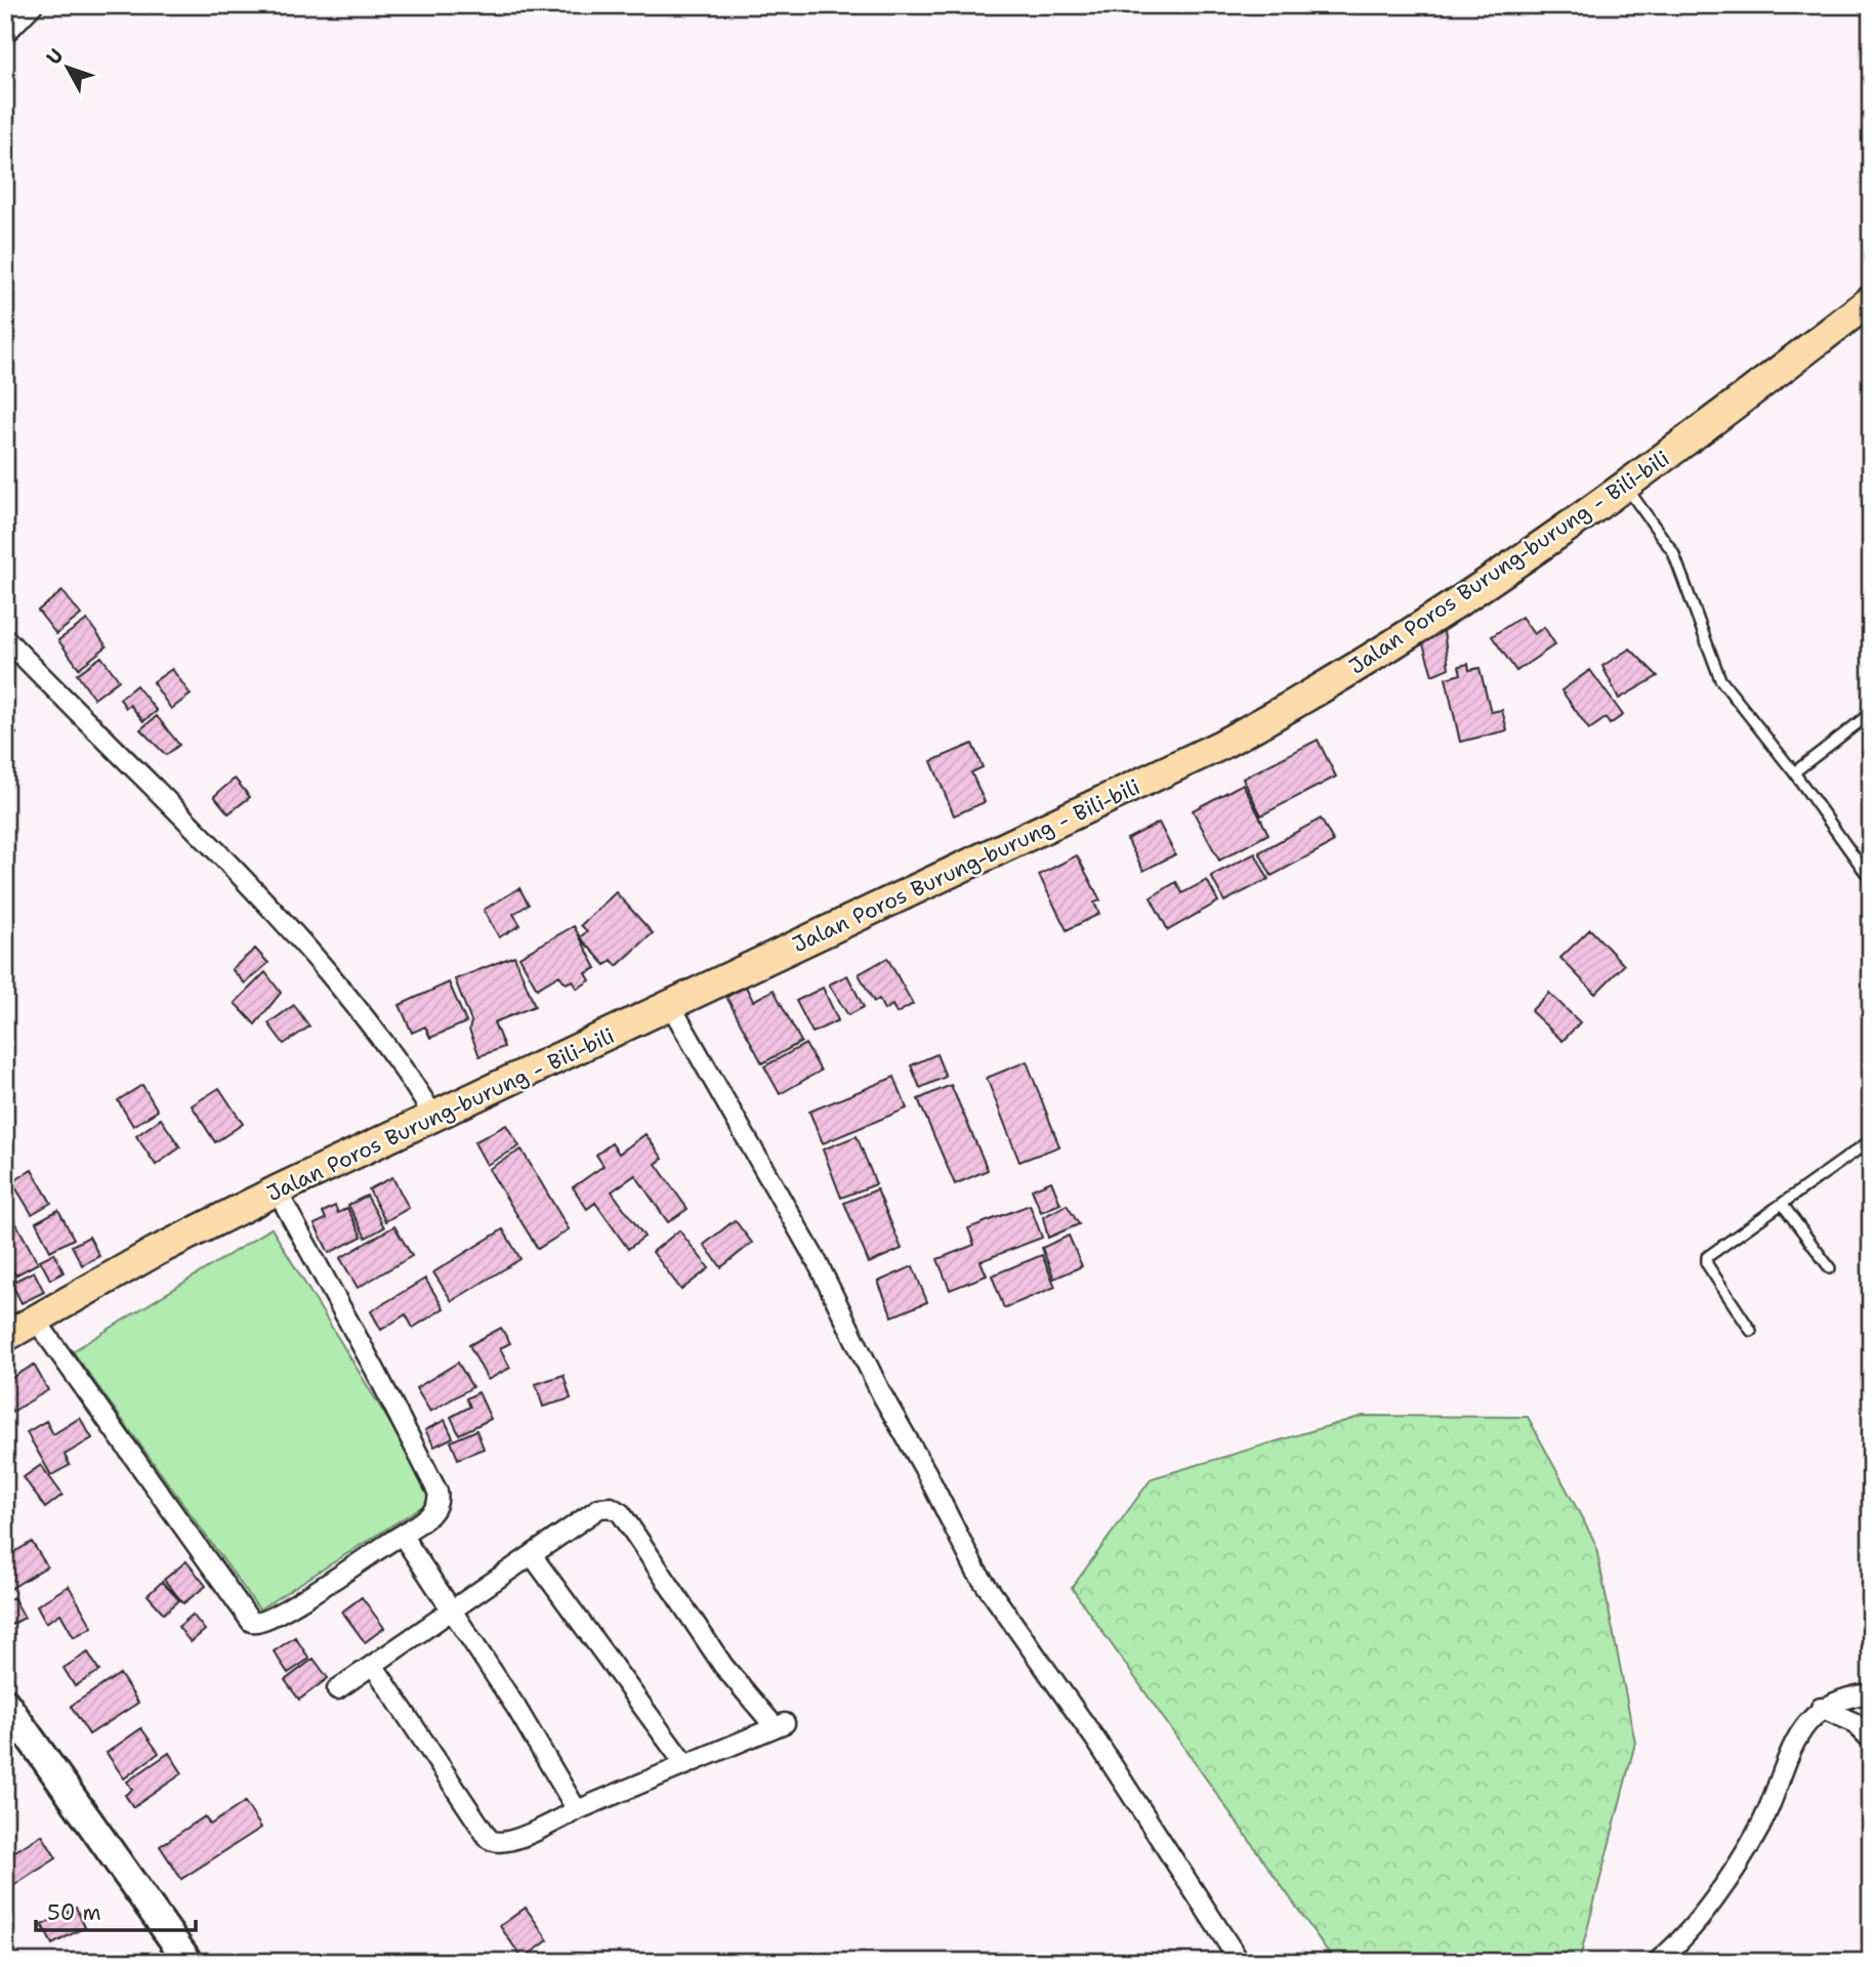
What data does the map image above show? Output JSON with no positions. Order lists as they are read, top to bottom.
{
  "streets": {
    "main road": ["Jalan Poros Burung-burung - Bili-bili"]
  },
  "scale_bar": "50 m",
  "north": "top left"
}
